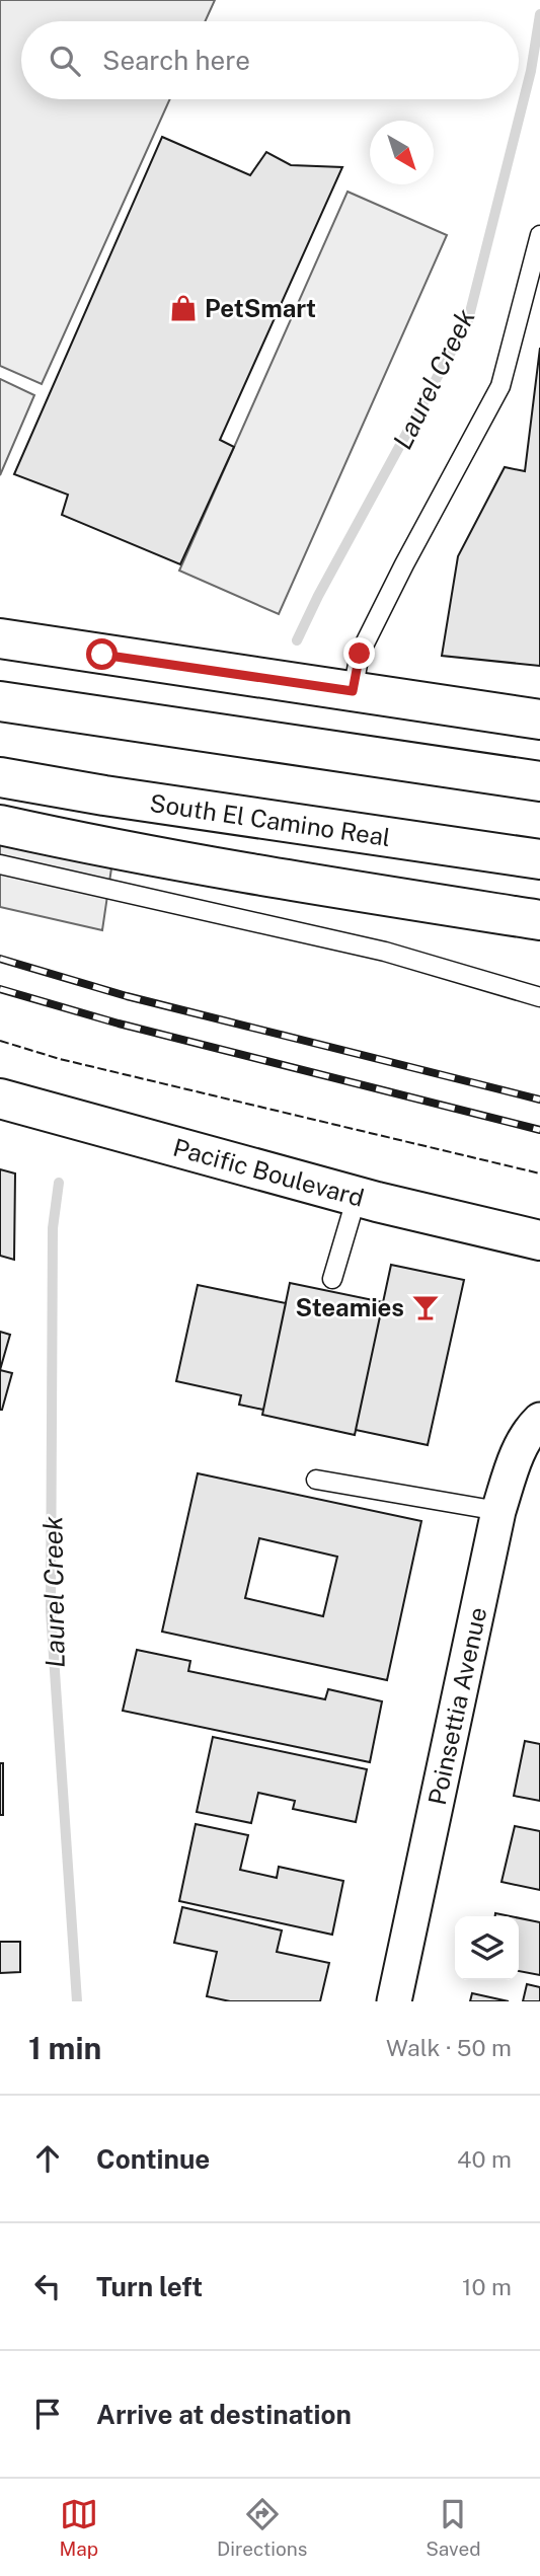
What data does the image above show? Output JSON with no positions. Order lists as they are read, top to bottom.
{
  "streets": {
    "main road": ["South El Camino Real", "Pacific Boulevard"],
    "street": ["Poinsettia Avenue"]
  },
  "water": ["Laurel Creek"],
  "places": {
    "shop": ["PetSmart"],
    "bar": ["Steamies"]
  },
  "north": "bottom right",
  "page": {
    "search": "Search here",
    "heading": ["1 min", "Walk · 50 m"],
    "list": [
      ["Continue", "40 m"],
      ["Turn left", "10 m"],
      "Arrive at destination"
    ],
    "nav": ["Map", "Directions", "Saved"]
  }
}
